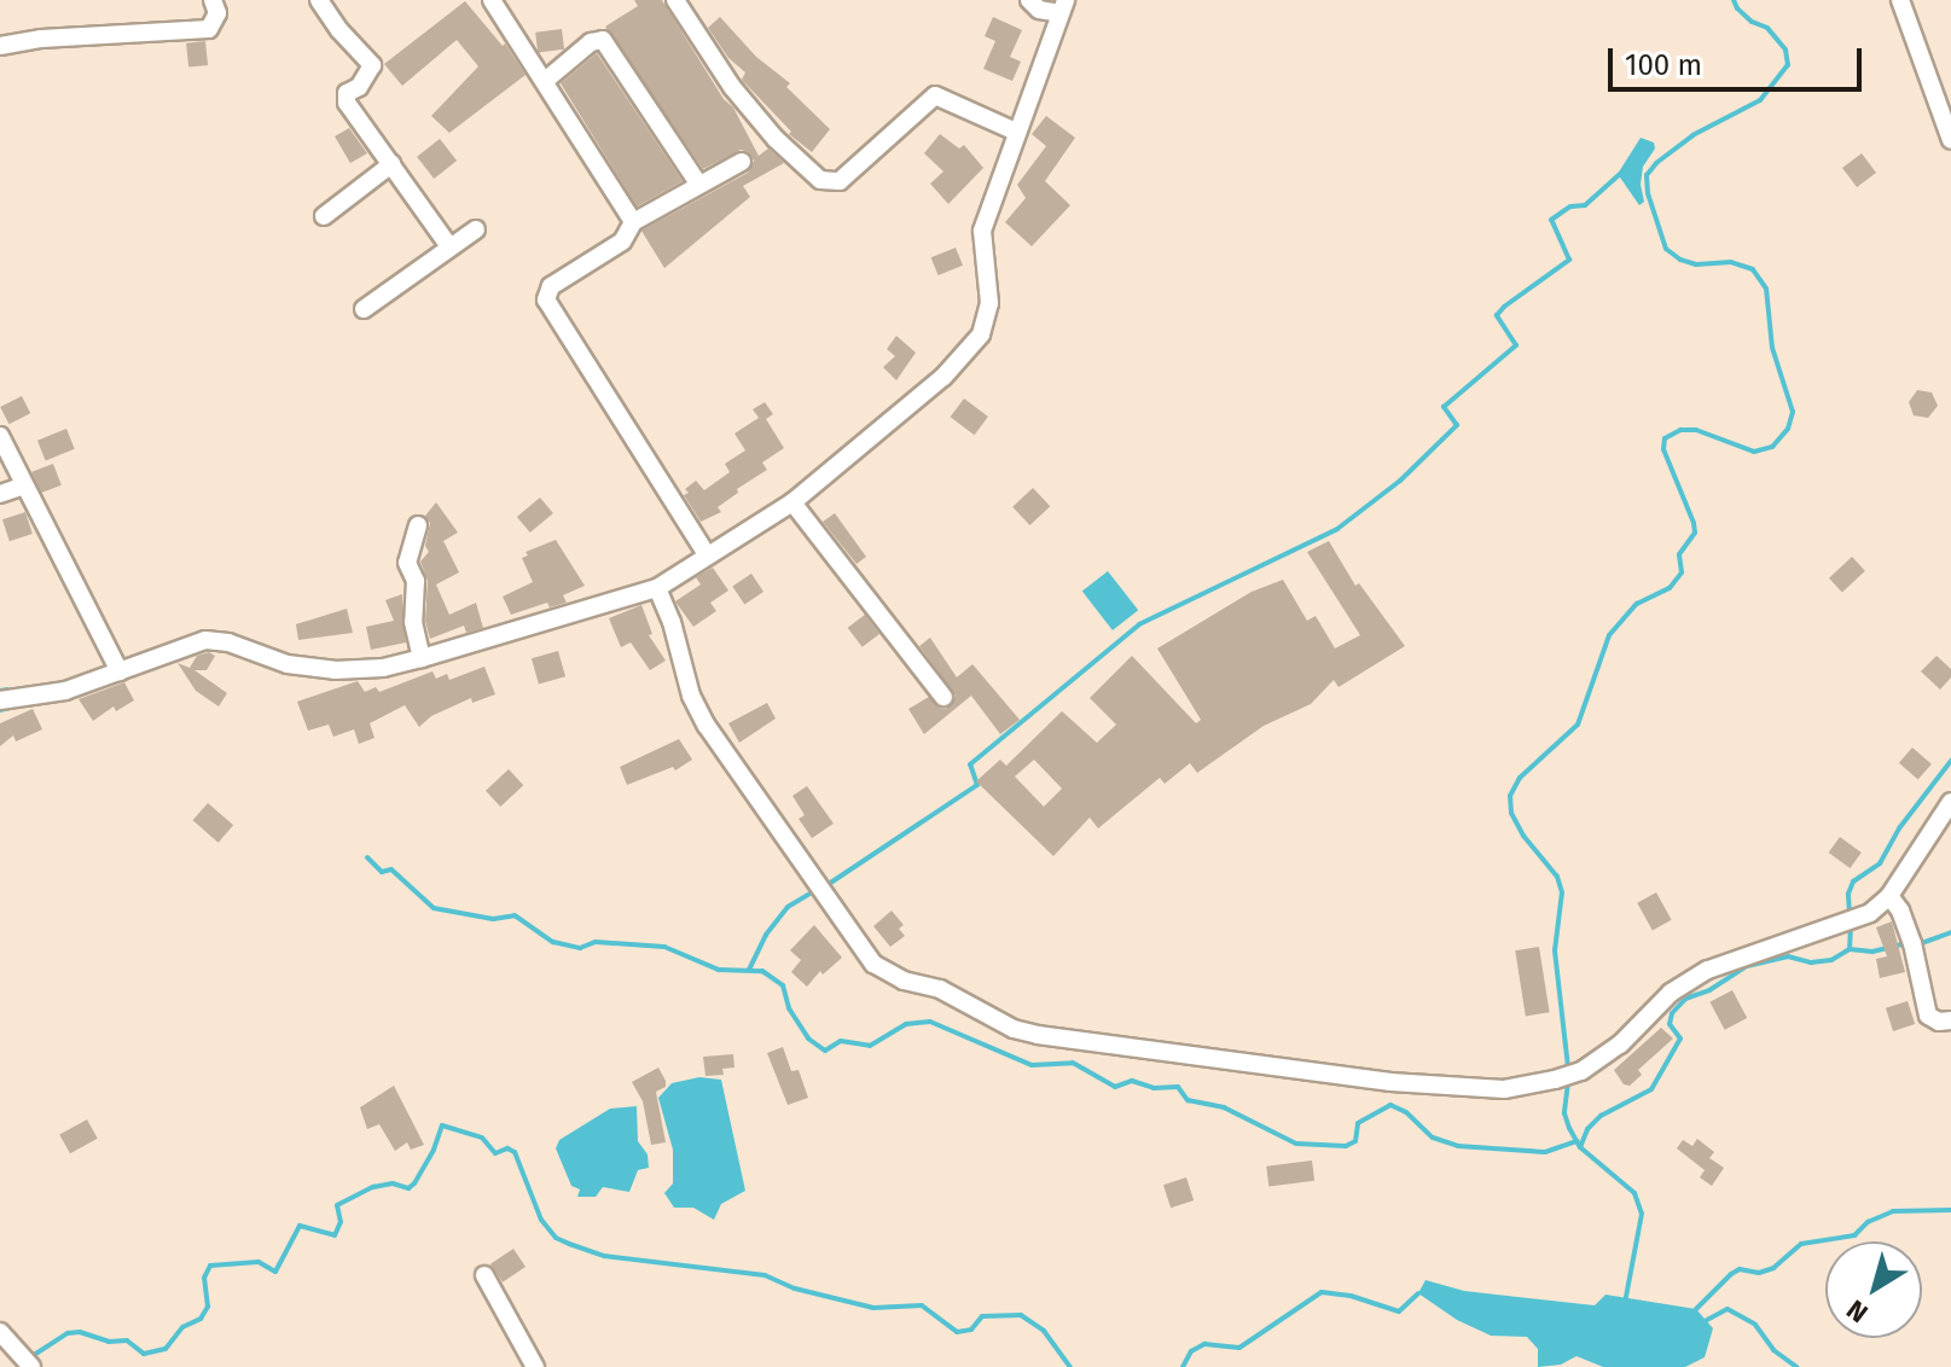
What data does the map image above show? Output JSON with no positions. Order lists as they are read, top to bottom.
{
  "scale_bar": "100 m",
  "north": "bottom left"
}
